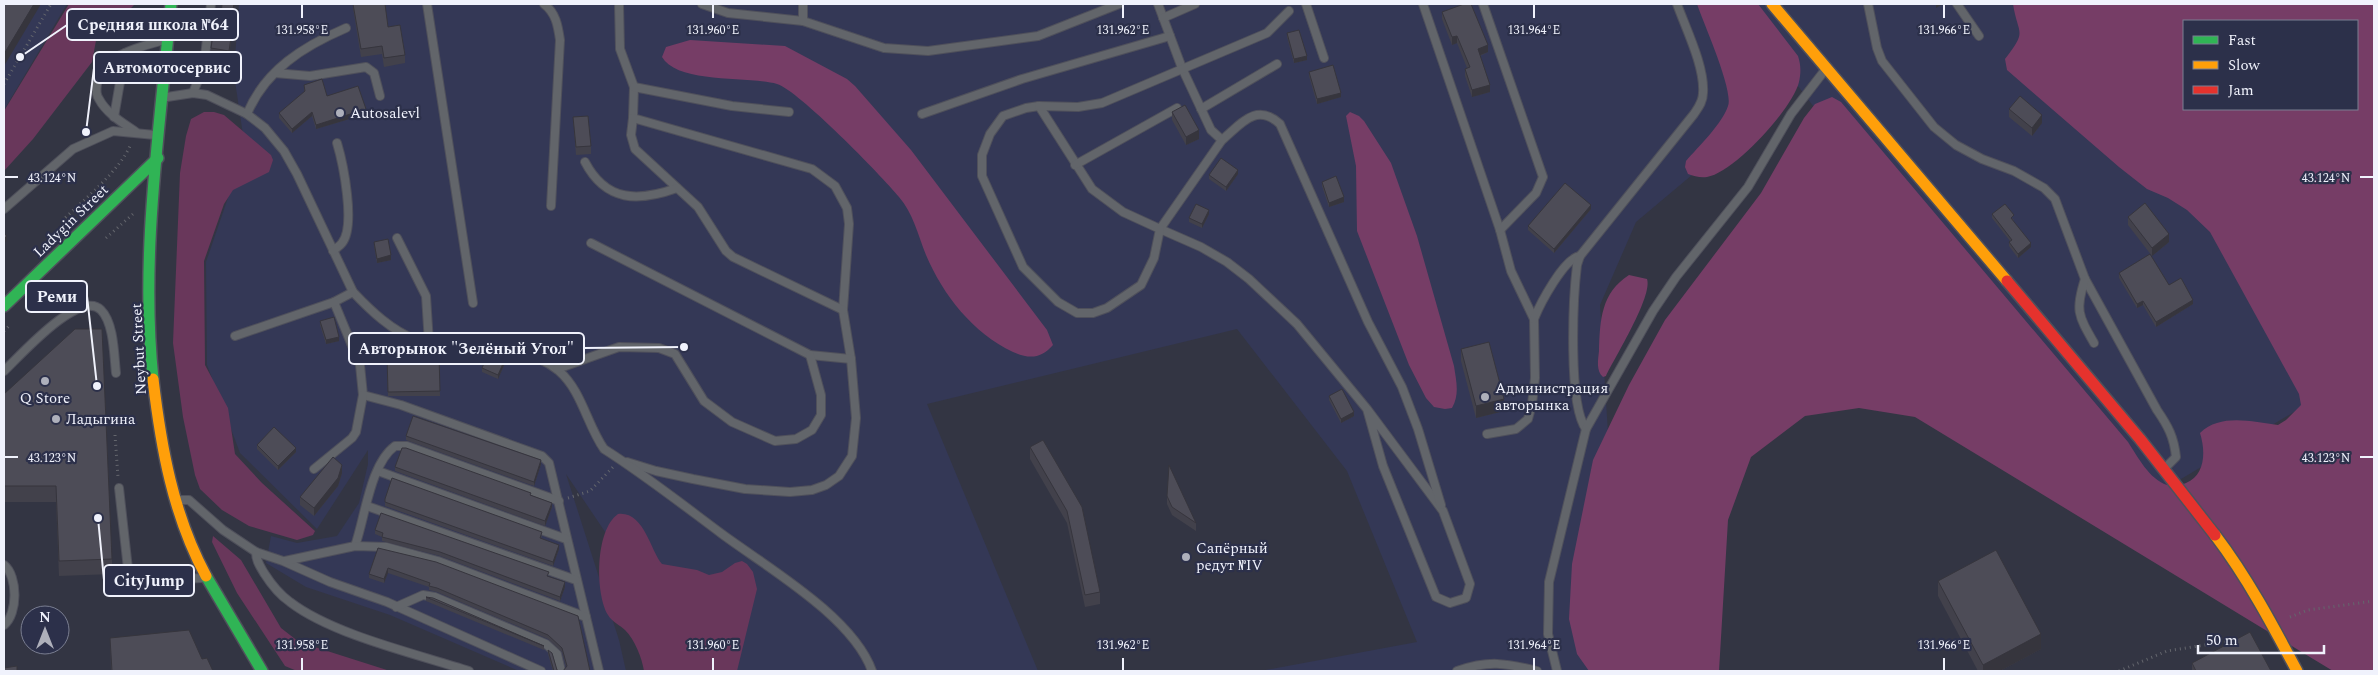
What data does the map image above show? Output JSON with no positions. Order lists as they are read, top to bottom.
{
  "streets": {
    "street": ["Ladygin Street", "Neybut Street"]
  },
  "crossings": [
    ["Ladygin Street", "Neybut Street"]
  ],
  "places": [
    "Средняя школа №64",
    "Autosalevl",
    "Автомотосервис",
    "Авторынок \"Зелёный Угол\"",
    "Q Store",
    "Реми",
    "Администрация авторынка",
    "Ладыгина",
    "CityJump",
    "Сапёрный редут №IV"
  ],
  "legend": ["Fast", "Slow", "Jam"],
  "scale_bar": "50 m",
  "north": "top",
  "coordinates": [
    "131.958°E",
    "131.960°E",
    "131.962°E",
    "131.964°E",
    "131.966°E",
    "43.124°N",
    "43.123°N"
  ]
}
